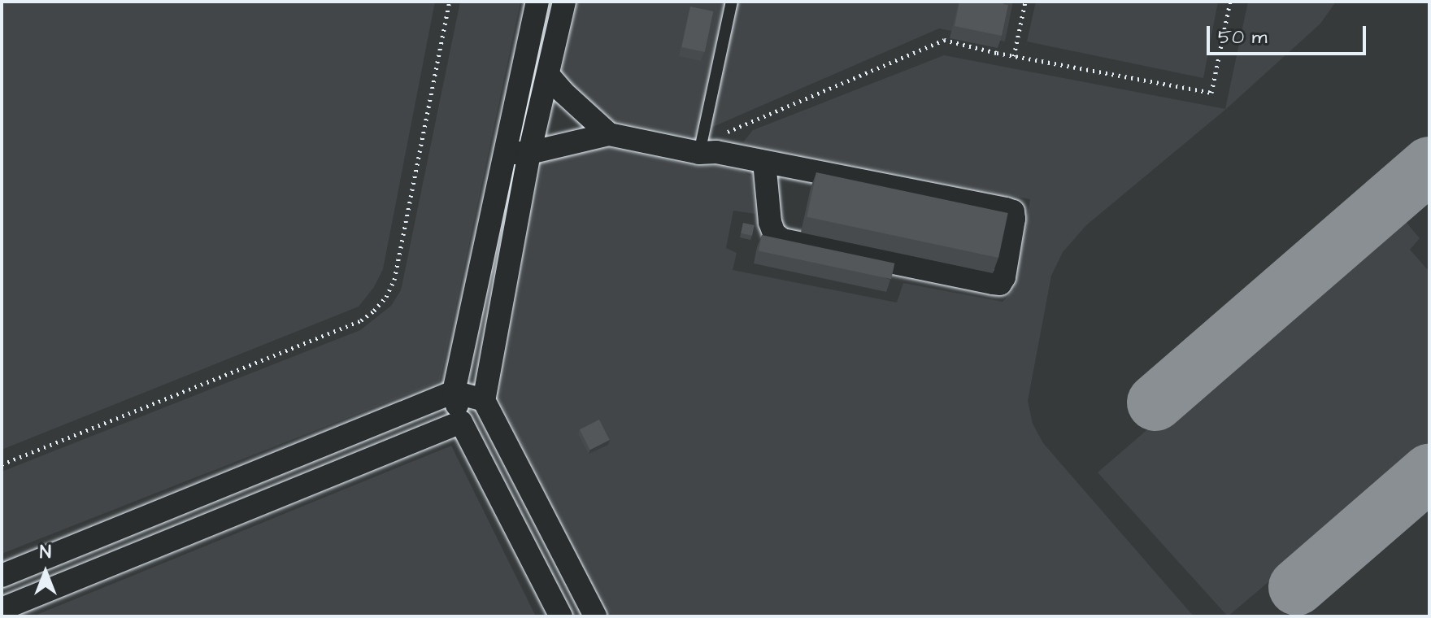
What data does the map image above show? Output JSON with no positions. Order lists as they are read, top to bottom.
{
  "scale_bar": "50 m",
  "north": "top"
}
